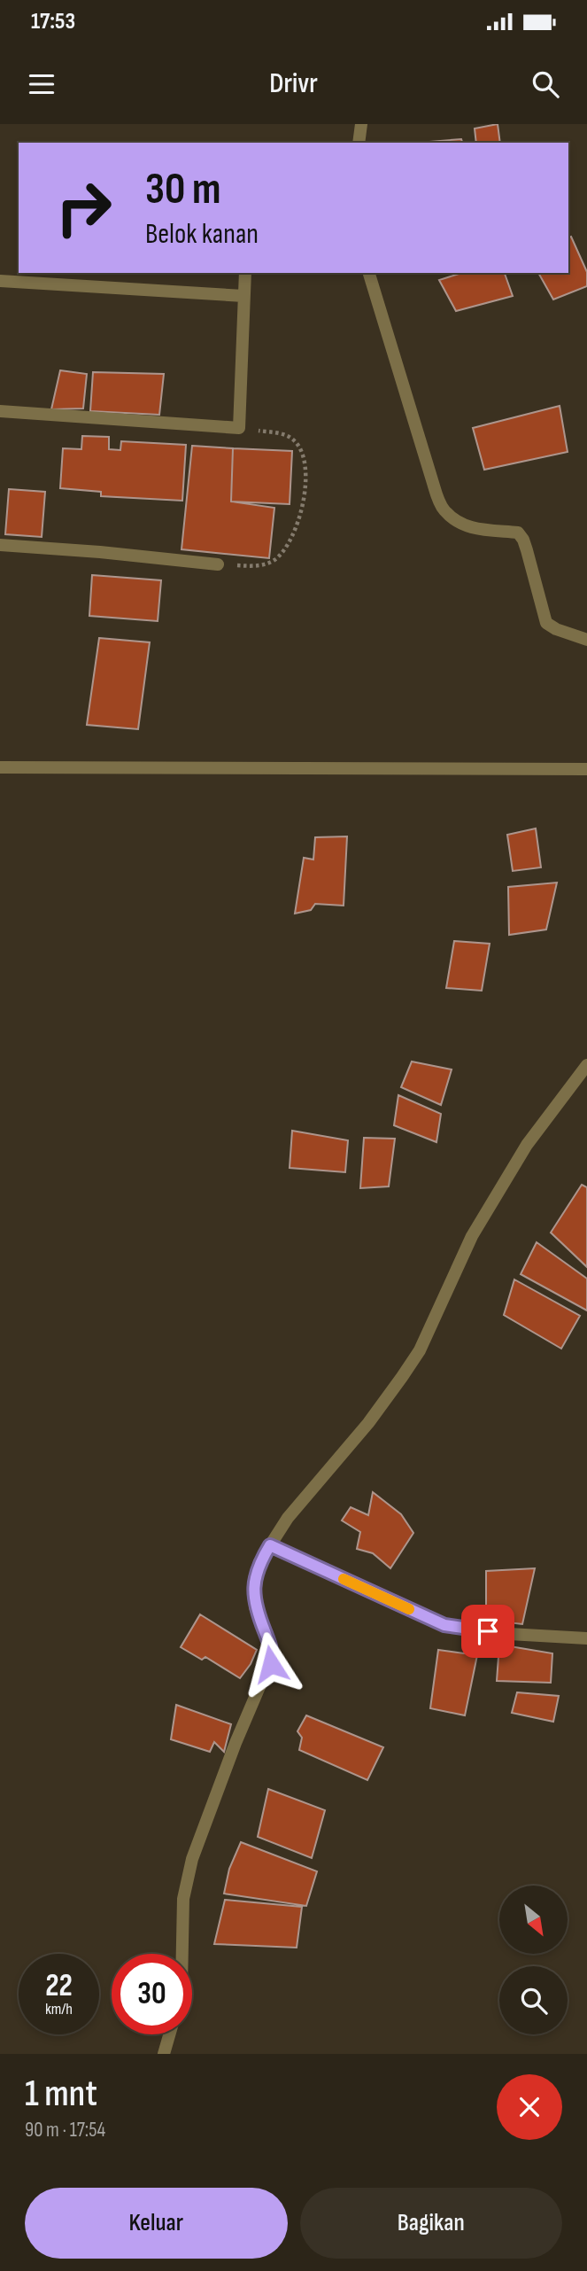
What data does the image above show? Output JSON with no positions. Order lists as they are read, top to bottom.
{
  "north": "bottom right",
  "page": {
    "status": "17:53",
    "header": "Drivr",
    "turn": ["30 m", "Belok kanan"],
    "speed": "22 km/h",
    "limit": "30",
    "heading": ["1 mnt", "90 m · 17:54"],
    "buttons": ["Keluar", "Bagikan"]
  }
}
